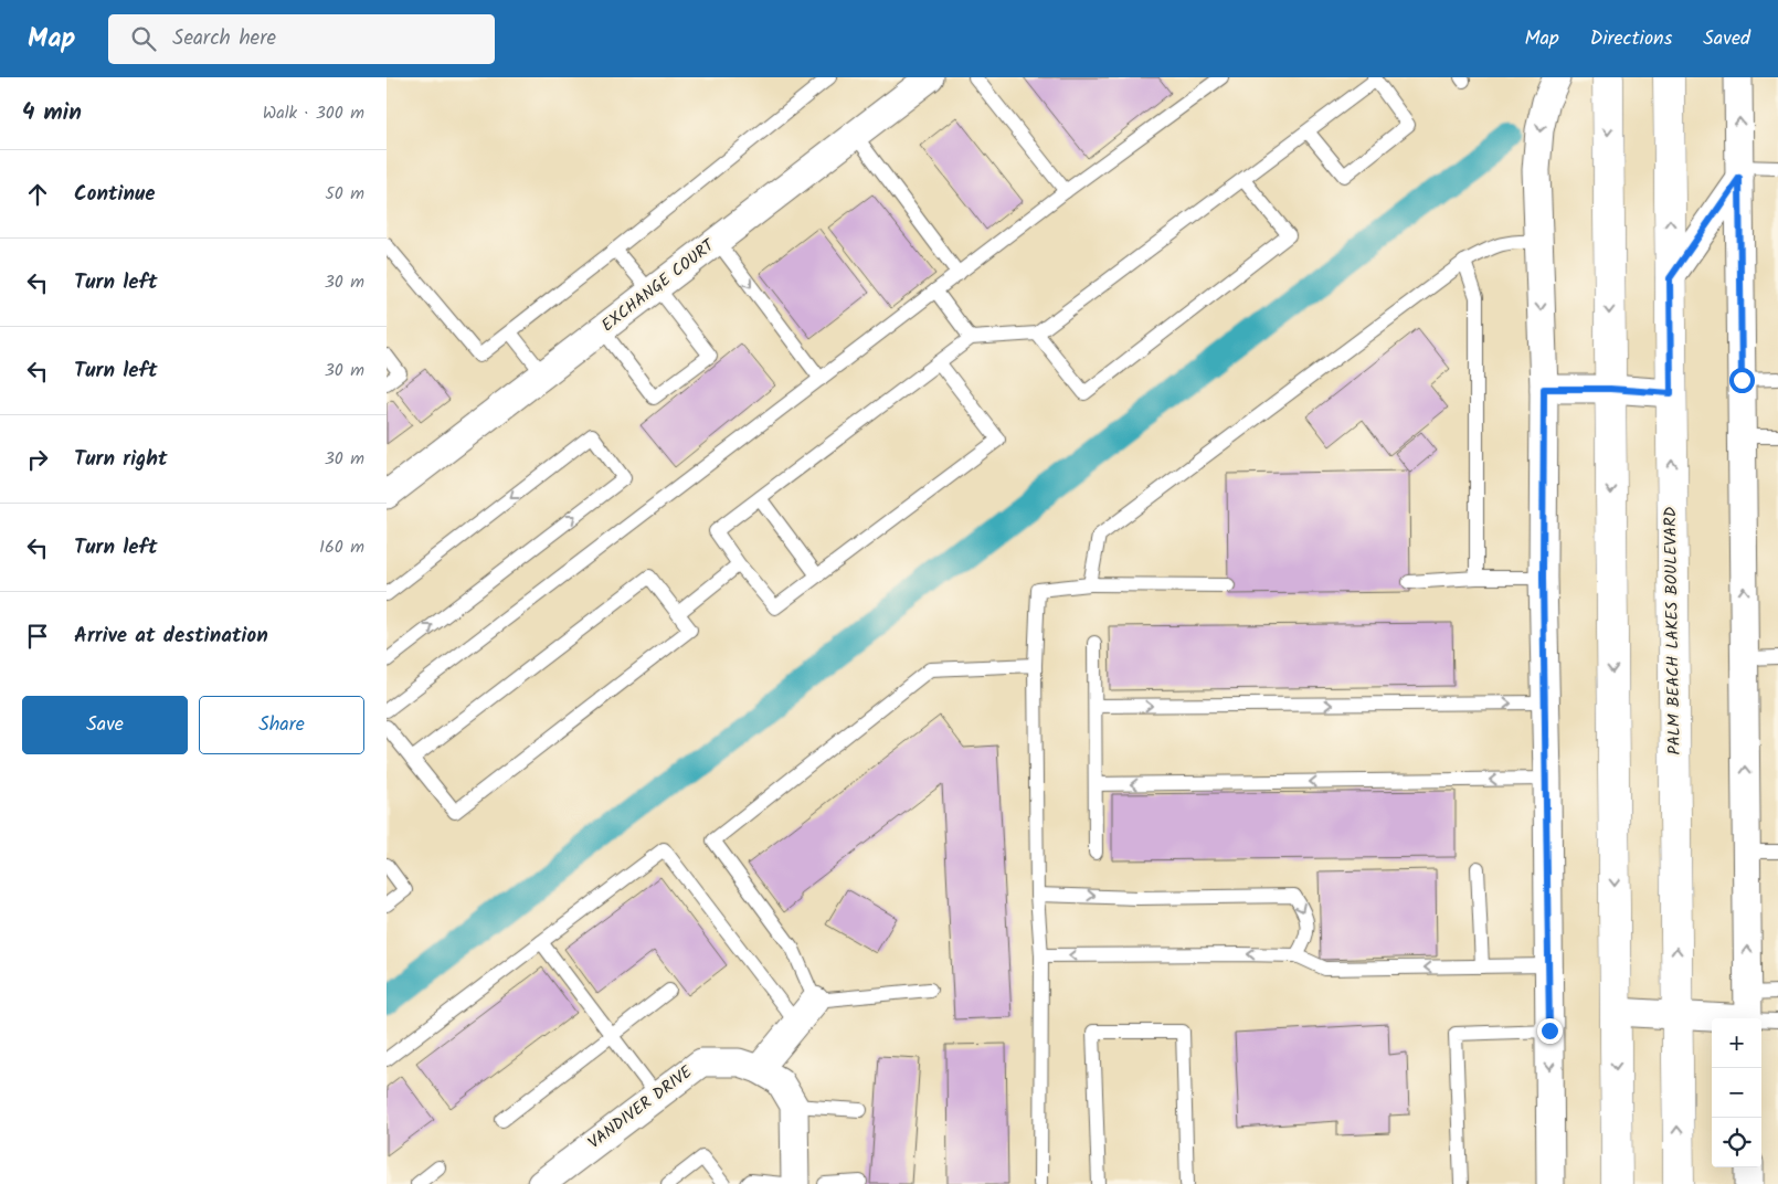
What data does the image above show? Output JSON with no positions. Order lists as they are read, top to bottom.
{
  "streets": {
    "main road": ["PALM BEACH LAKES BOULEVARD"],
    "street": ["EXCHANGE COURT", "VANDIVER DRIVE"]
  },
  "page": {
    "header": "Map",
    "search": "Search here",
    "nav": ["Map", "Directions", "Saved"],
    "heading": ["4 min", "Walk · 300 m"],
    "list": [
      ["Continue", "50 m"],
      ["Turn left", "30 m"],
      ["Turn left", "30 m"],
      ["Turn right", "30 m"],
      ["Turn left", "160 m"],
      "Arrive at destination"
    ],
    "buttons": ["Save", "Share"],
    "map_buttons": ["+", "−"]
  }
}
